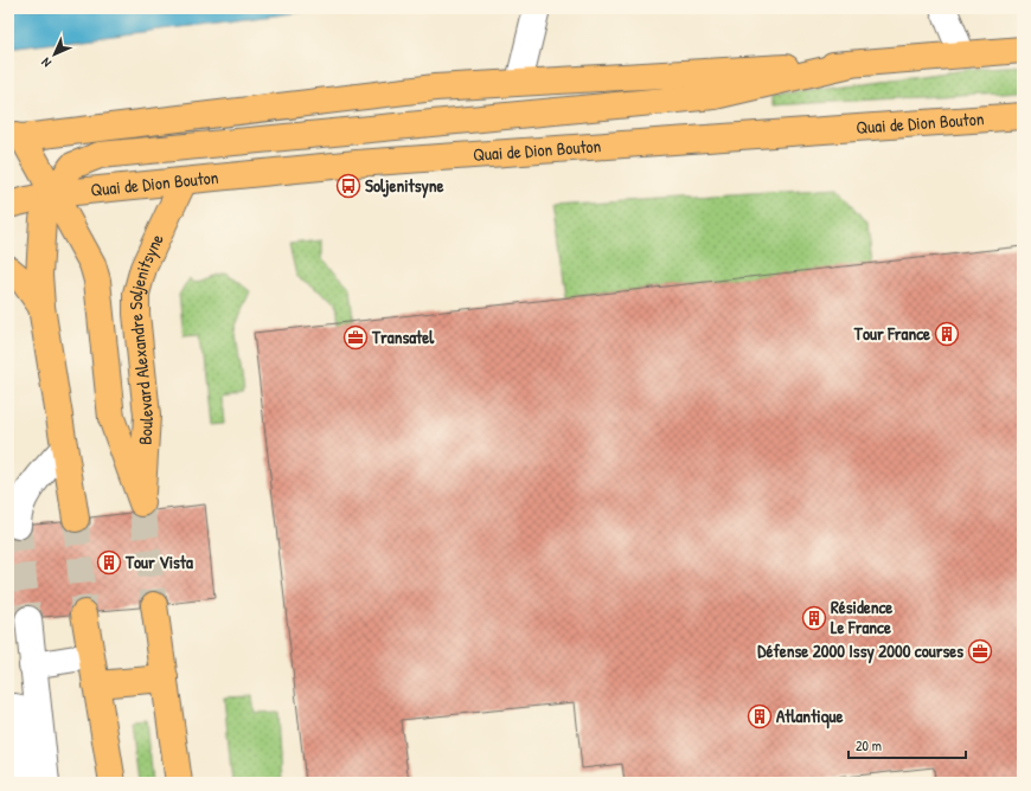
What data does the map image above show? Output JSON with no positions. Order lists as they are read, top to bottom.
{
  "streets": {
    "main road": ["Quai de Dion Bouton", "Boulevard Alexandre Soljenitsyne"]
  },
  "crossings": [
    ["Quai de Dion Bouton", "Boulevard Alexandre Soljenitsyne"]
  ],
  "places": {
    "bus stop": ["Soljenitsyne"],
    "building": [
      "Tour France",
      "Tour Vista",
      "Résidence Le France",
      "Atlantique"
    ],
    "office": ["Transatel", "Défense 2000 Issy 2000 courses"]
  },
  "scale_bar": "20 m",
  "north": "bottom left"
}
